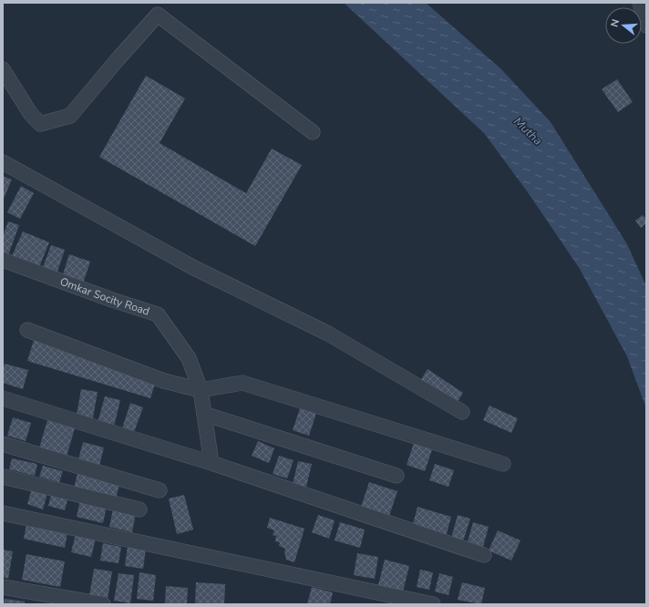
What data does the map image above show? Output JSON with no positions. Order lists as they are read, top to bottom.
{
  "streets": {
    "street": ["Omkar Socity Road"]
  },
  "water": ["Mutha"],
  "north": "left"
}
